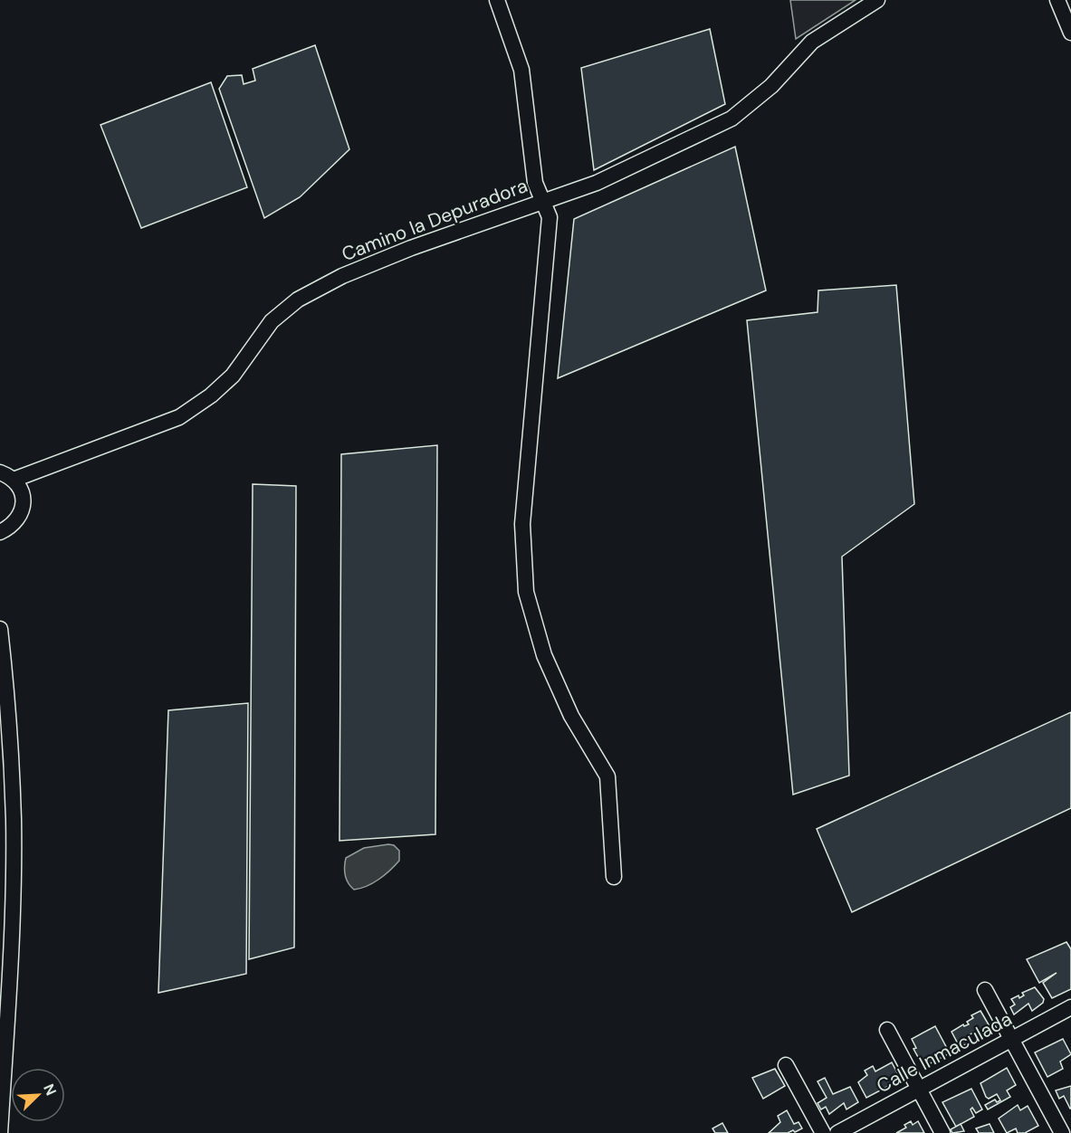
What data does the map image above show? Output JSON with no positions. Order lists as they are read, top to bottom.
{
  "streets": {
    "street": ["Camino la Depuradora", "Calle Inmaculada"]
  },
  "north": "top right"
}
